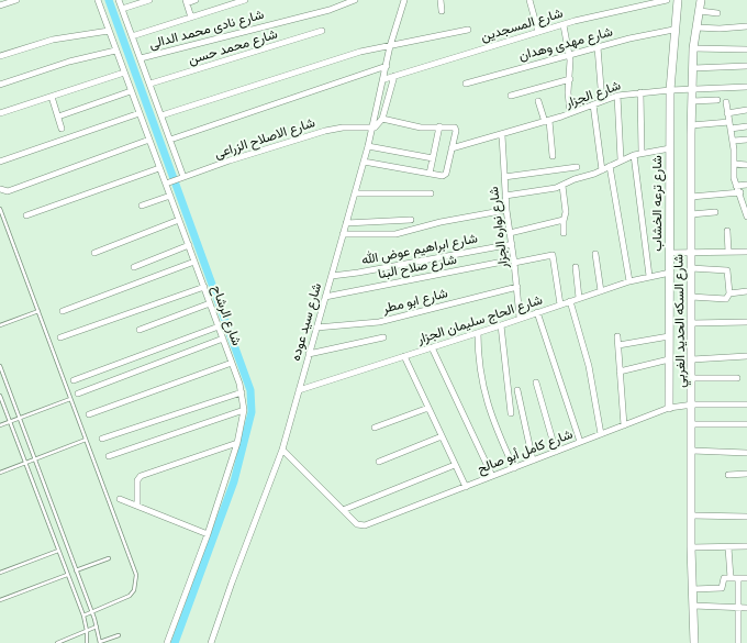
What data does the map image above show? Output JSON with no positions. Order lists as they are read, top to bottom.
{
  "streets": {
    "street": [
      "شارع المسجدين",
      "شارع نادى محمد الدالى",
      "شارع مهدى وهدان",
      "شارع محمد حسن",
      "شارع الجزار",
      "شارع الاصلاح الزراعى",
      "شارع ترعه الخشاب",
      "شارع نواره الجزار",
      "شارع ابراهيم عوض الله",
      "شارع صلاح البنا",
      "شارع ابو مطر",
      "شارع الرشاح",
      "شارع الحاج سليمان الجزار",
      "شارع السكه الحديد الغربي",
      "شارع سيد عوده",
      "شارع كامل أبو صالح"
    ]
  },
  "crossings": [
    ["شارع المسجدين", "شارع سيد عوده"],
    ["شارع مهدى وهدان", "شارع ترعه الخشاب"],
    ["شارع الجزار", "شارع ترعه الخشاب"],
    ["شارع الجزار", "شارع نواره الجزار"],
    ["شارع الجزار", "شارع السكه الحديد الغربي"],
    ["شارع الاصلاح الزراعى", "شارع الرشاح"],
    ["شارع الاصلاح الزراعى", "شارع سيد عوده"],
    ["شارع ترعه الخشاب", "شارع الحاج سليمان الجزار"],
    ["شارع ترعه الخشاب", "شارع كامل أبو صالح"],
    ["شارع نواره الجزار", "شارع ابراهيم عوض الله"],
    ["شارع نواره الجزار", "شارع صلاح البنا"],
    ["شارع نواره الجزار", "شارع ابو مطر"],
    ["شارع نواره الجزار", "شارع الحاج سليمان الجزار"],
    ["شارع ابراهيم عوض الله", "شارع سيد عوده"],
    ["شارع صلاح البنا", "شارع الحاج سليمان الجزار"],
    ["شارع صلاح البنا", "شارع سيد عوده"],
    ["شارع ابو مطر", "شارع سيد عوده"],
    ["شارع الحاج سليمان الجزار", "شارع سيد عوده"],
    ["شارع السكه الحديد الغربي", "شارع كامل أبو صالح"]
  ]
}
